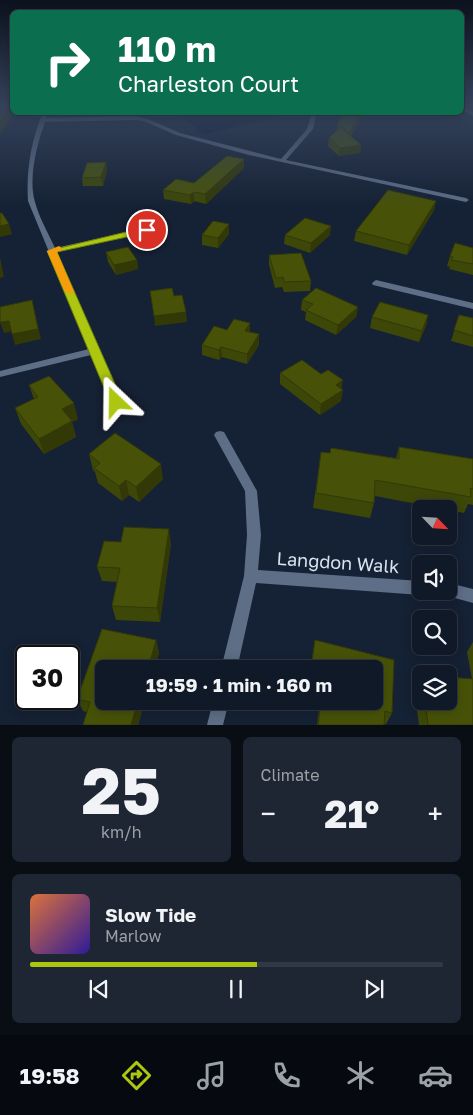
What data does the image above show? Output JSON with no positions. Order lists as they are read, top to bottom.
{
  "streets": {
    "street": ["Langdon Walk"]
  },
  "north": "bottom right",
  "page": {
    "turn": ["110 m", "Charleston Court"],
    "limit": "30",
    "trip": "19:59 · 1 min · 160 m",
    "tile": [
      ["25", "km/h"],
      "Climate"
    ],
    "heat": ["−", "21°", "+"],
    "song": ["Slow Tide", "Marlow"],
    "tabs": "19:58"
  }
}
